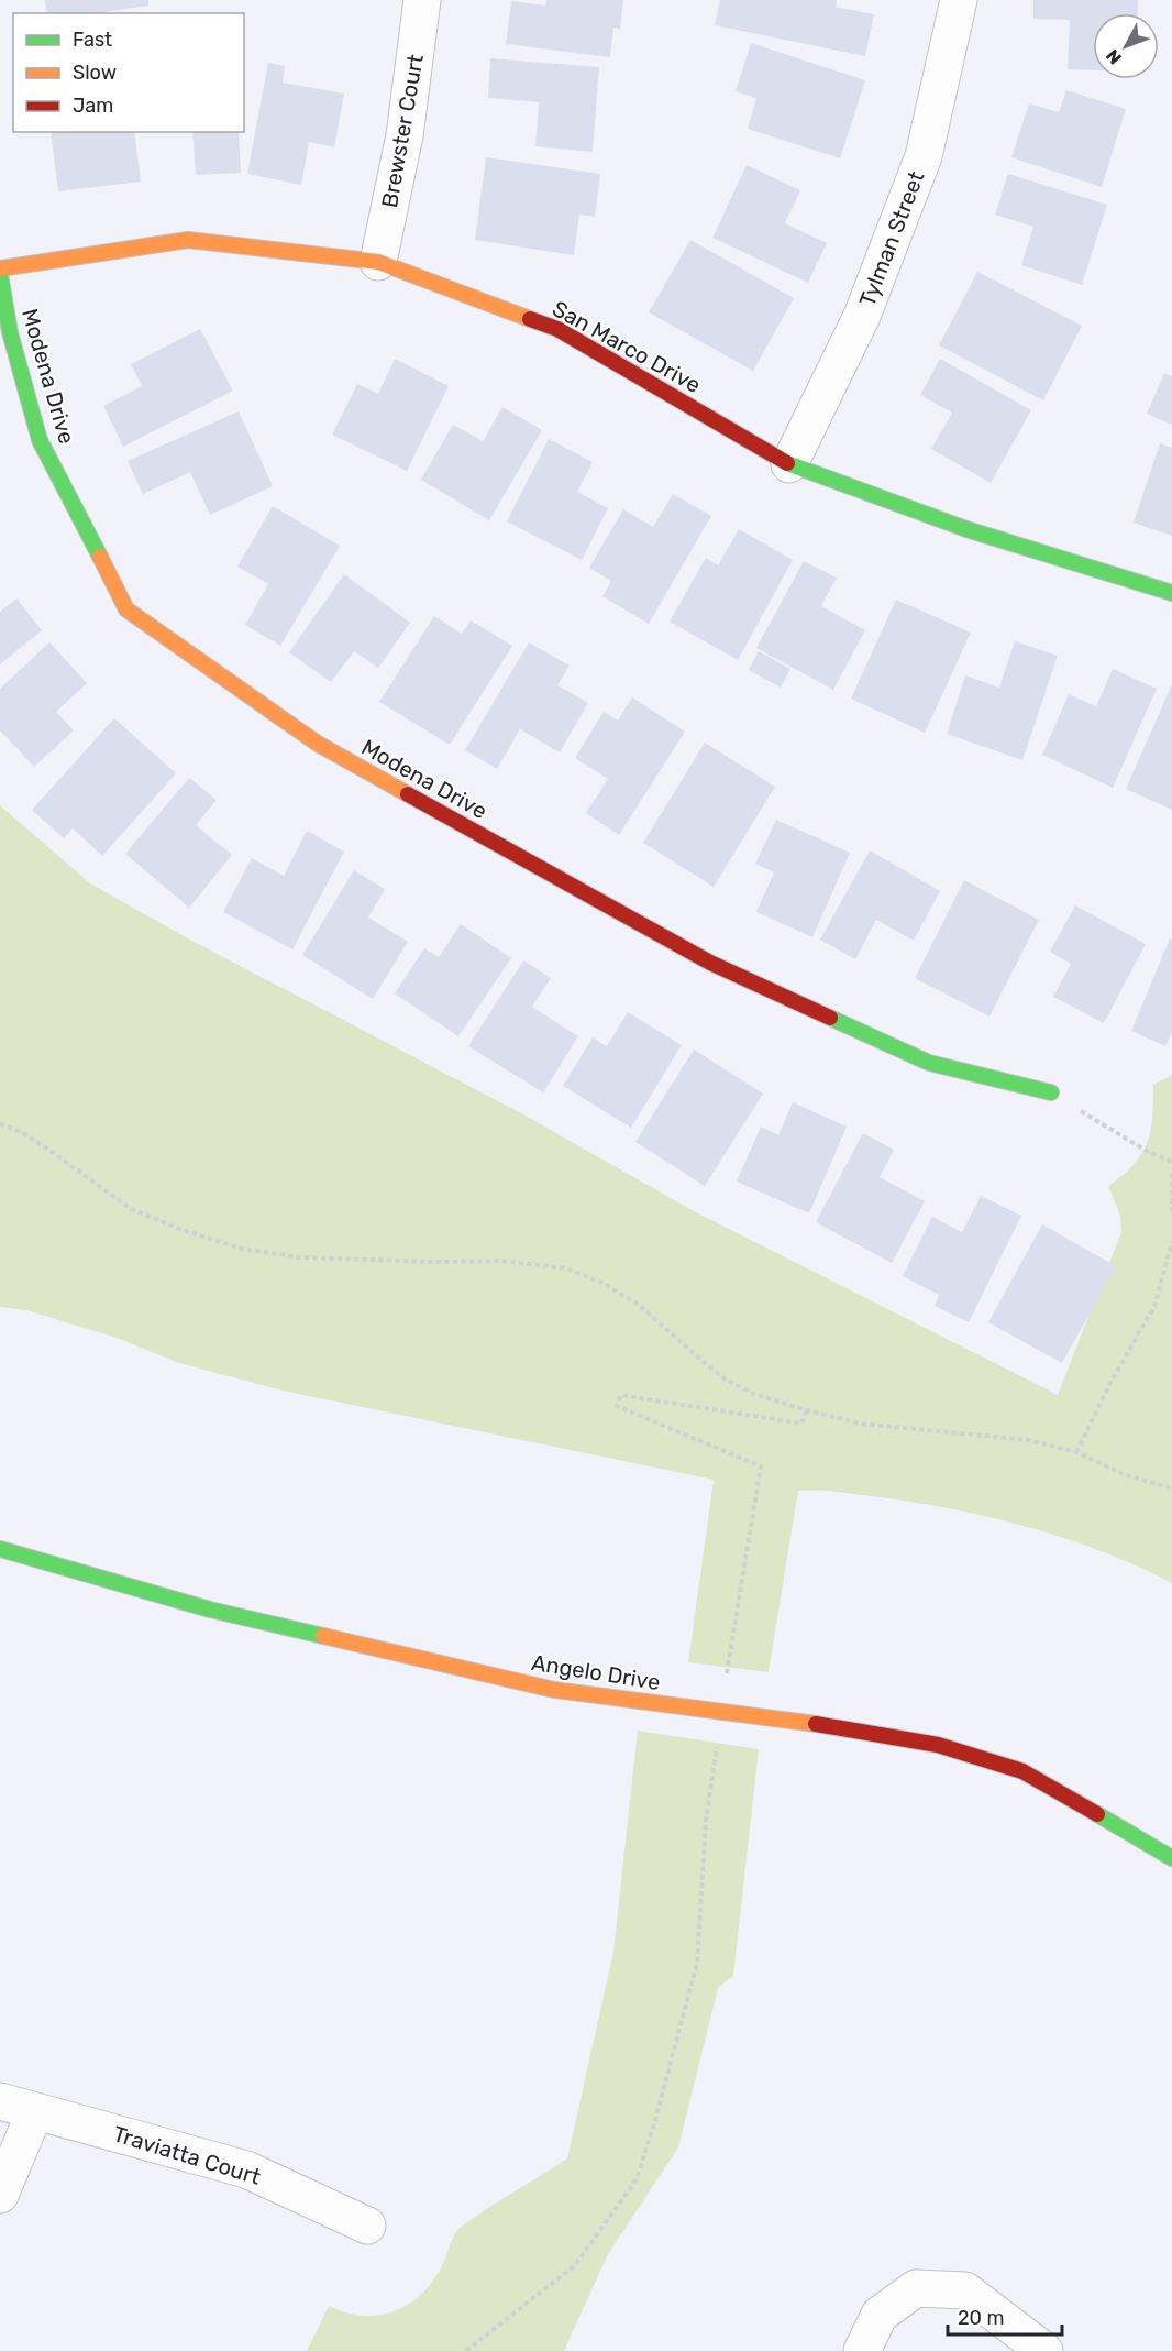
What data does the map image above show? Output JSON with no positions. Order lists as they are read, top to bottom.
{
  "streets": {
    "street": [
      "Brewster Court",
      "Tylman Street",
      "San Marco Drive",
      "Modena Drive",
      "Angelo Drive",
      "Traviatta Court"
    ]
  },
  "crossings": [
    ["Brewster Court", "San Marco Drive"],
    ["Tylman Street", "San Marco Drive"]
  ],
  "legend": ["Fast", "Slow", "Jam"],
  "scale_bar": "20 m",
  "north": "bottom left"
}
